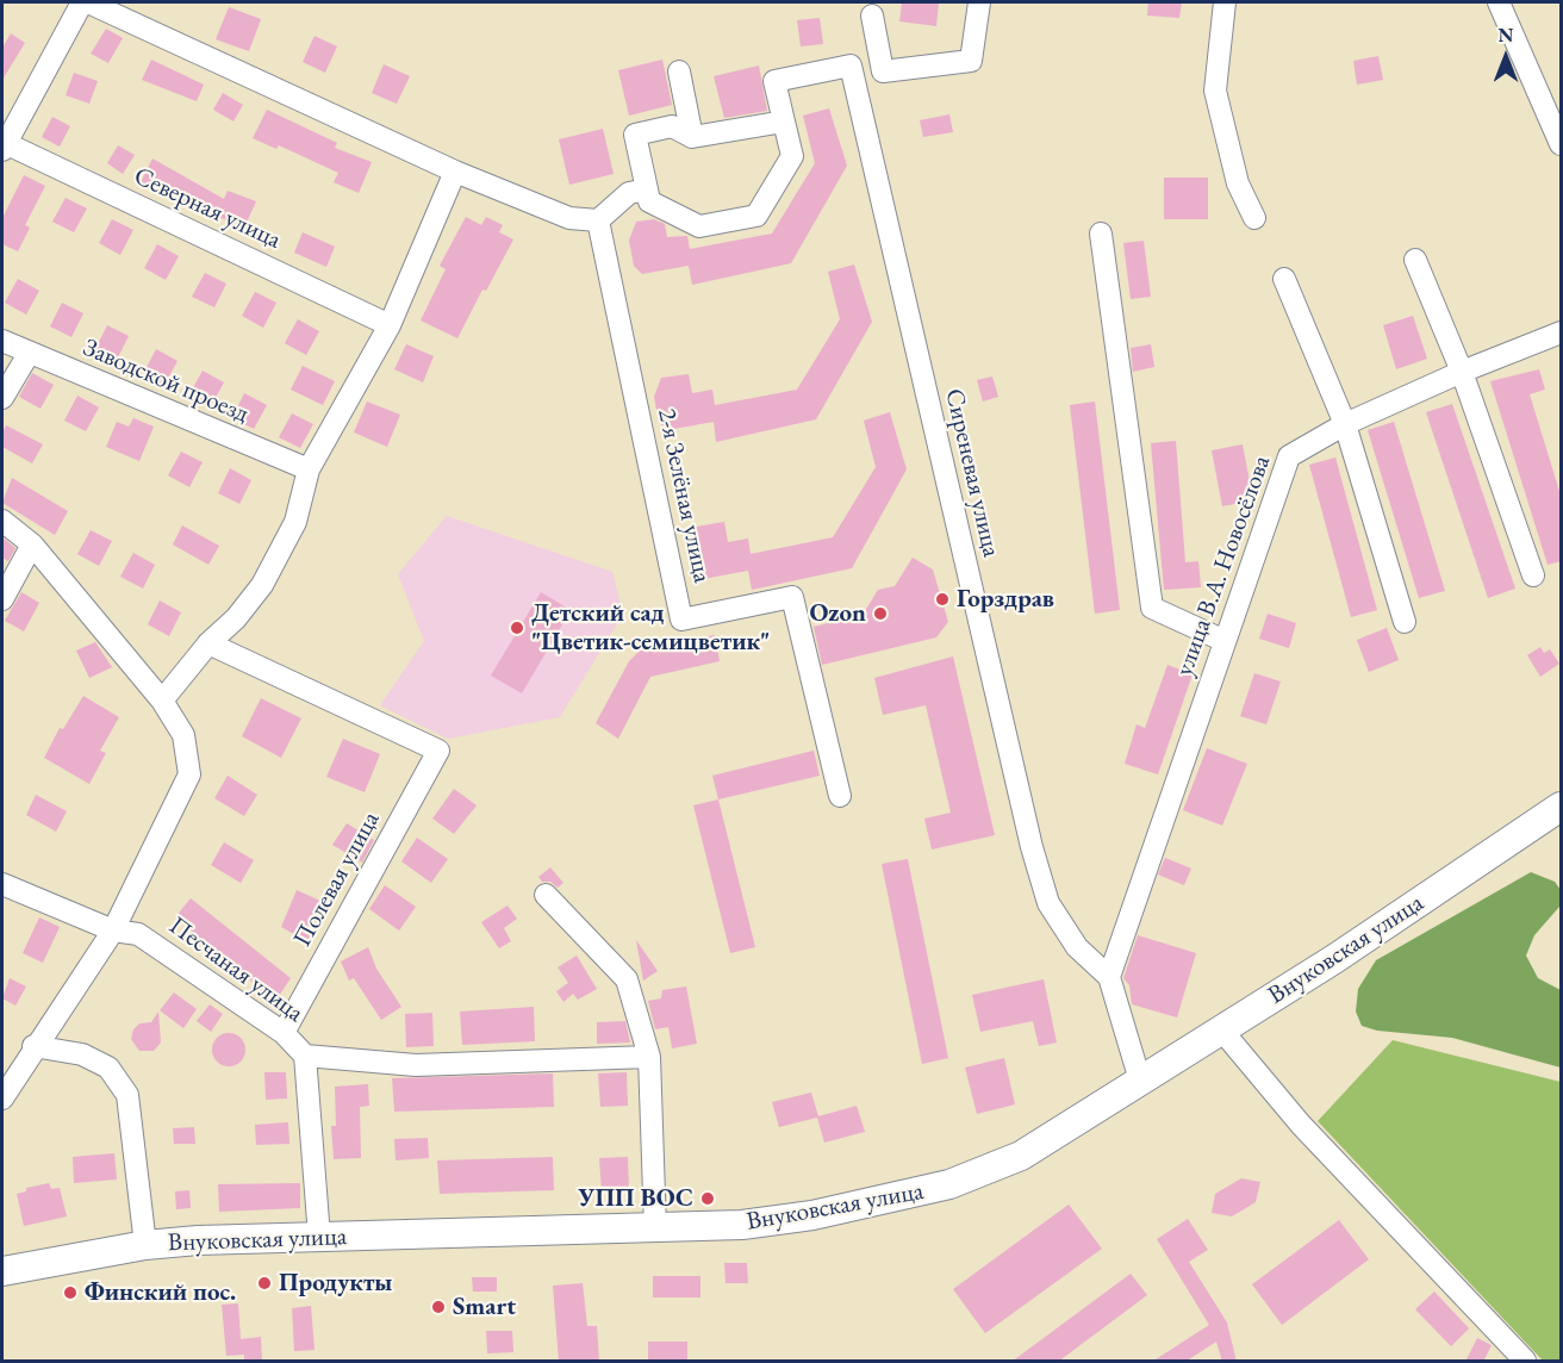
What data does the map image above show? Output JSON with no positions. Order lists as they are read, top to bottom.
{
  "streets": {
    "main road": ["Внуковская улица"],
    "street": [
      "Северная улица",
      "Заводской проезд",
      "Сиреневая улица",
      "2-я Зелёная улица",
      "улица В.А. Новосёлова",
      "Полевая улица",
      "Песчаная улица"
    ]
  },
  "crossings": [
    ["Сиреневая улица", "улица В.А. Новосёлова"],
    ["Полевая улица", "Песчаная улица"],
    ["Внуковская улица", "Песчаная улица"]
  ],
  "places": [
    "Горздрав",
    "Ozon",
    "Детский сад \"Цветик-семицветик\"",
    "УПП ВОС",
    "Продукты",
    "Финский пос.",
    "Smart"
  ],
  "north": "top"
}
